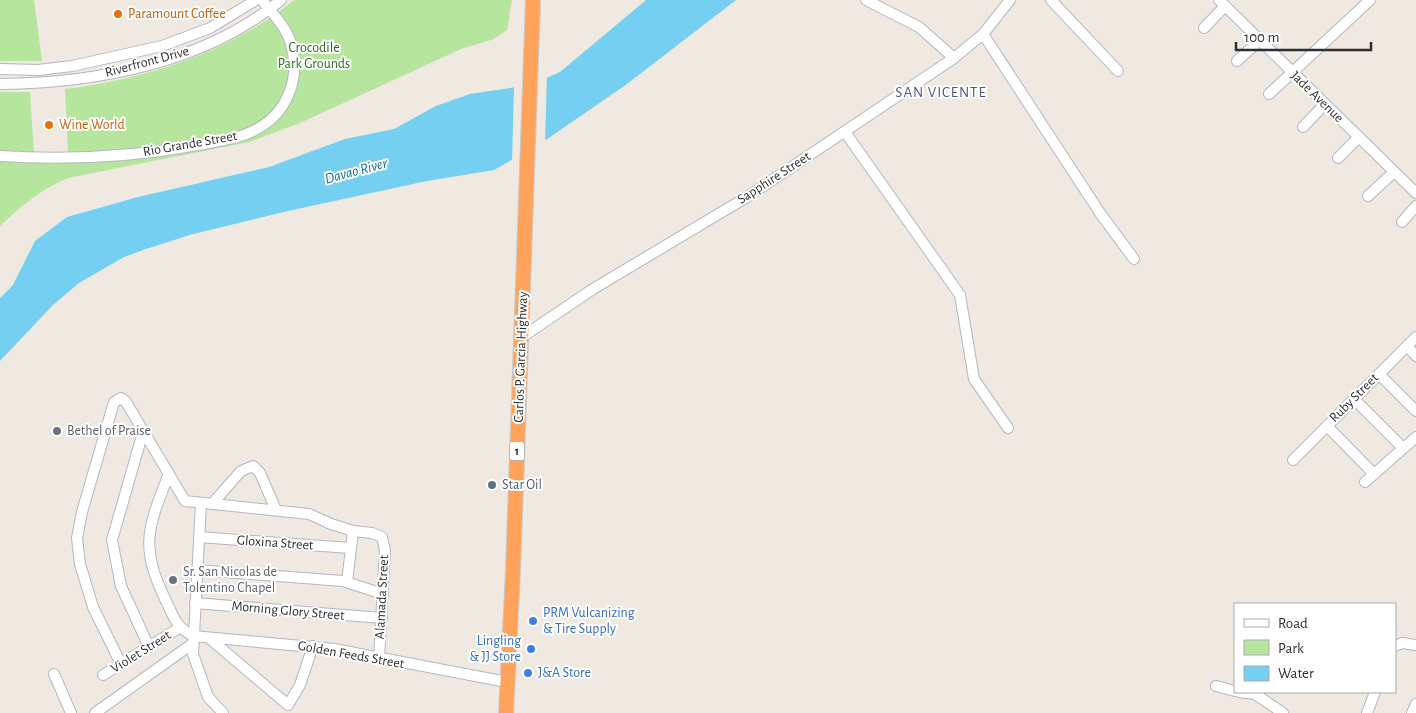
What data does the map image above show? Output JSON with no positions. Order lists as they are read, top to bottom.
{
  "streets": {
    "highway": ["Carlos P. Garcia Highway", "1"],
    "street": [
      "Riverfront Drive",
      "Jade Avenue",
      "Rio Grande Street",
      "Sapphire Street",
      "Ruby Street",
      "Gloxina Street",
      "Alamada Street",
      "Morning Glory Street",
      "Violet Street",
      "Golden Feeds Street"
    ]
  },
  "crossings": [
    ["Riverfront Drive", "Rio Grande Street"],
    ["Sapphire Street", "Carlos P. Garcia Highway"],
    ["Carlos P. Garcia Highway", "Golden Feeds Street"],
    ["Alamada Street", "Morning Glory Street"],
    ["Alamada Street", "Golden Feeds Street"]
  ],
  "districts": ["SAN VICENTE"],
  "water": ["Davao River"],
  "parks": ["Crocodile Park Grounds"],
  "places": [
    "Paramount Coffee",
    "Wine World",
    "Bethel of Praise",
    "Star Oil",
    "Sr. San Nicolas de Tolentino Chapel",
    "PRM Vulcanizing & Tire Supply",
    "Lingling & JJ Store",
    "J&A Store"
  ],
  "legend": ["Road", "Park", "Water"],
  "scale_bar": "100 m"
}
